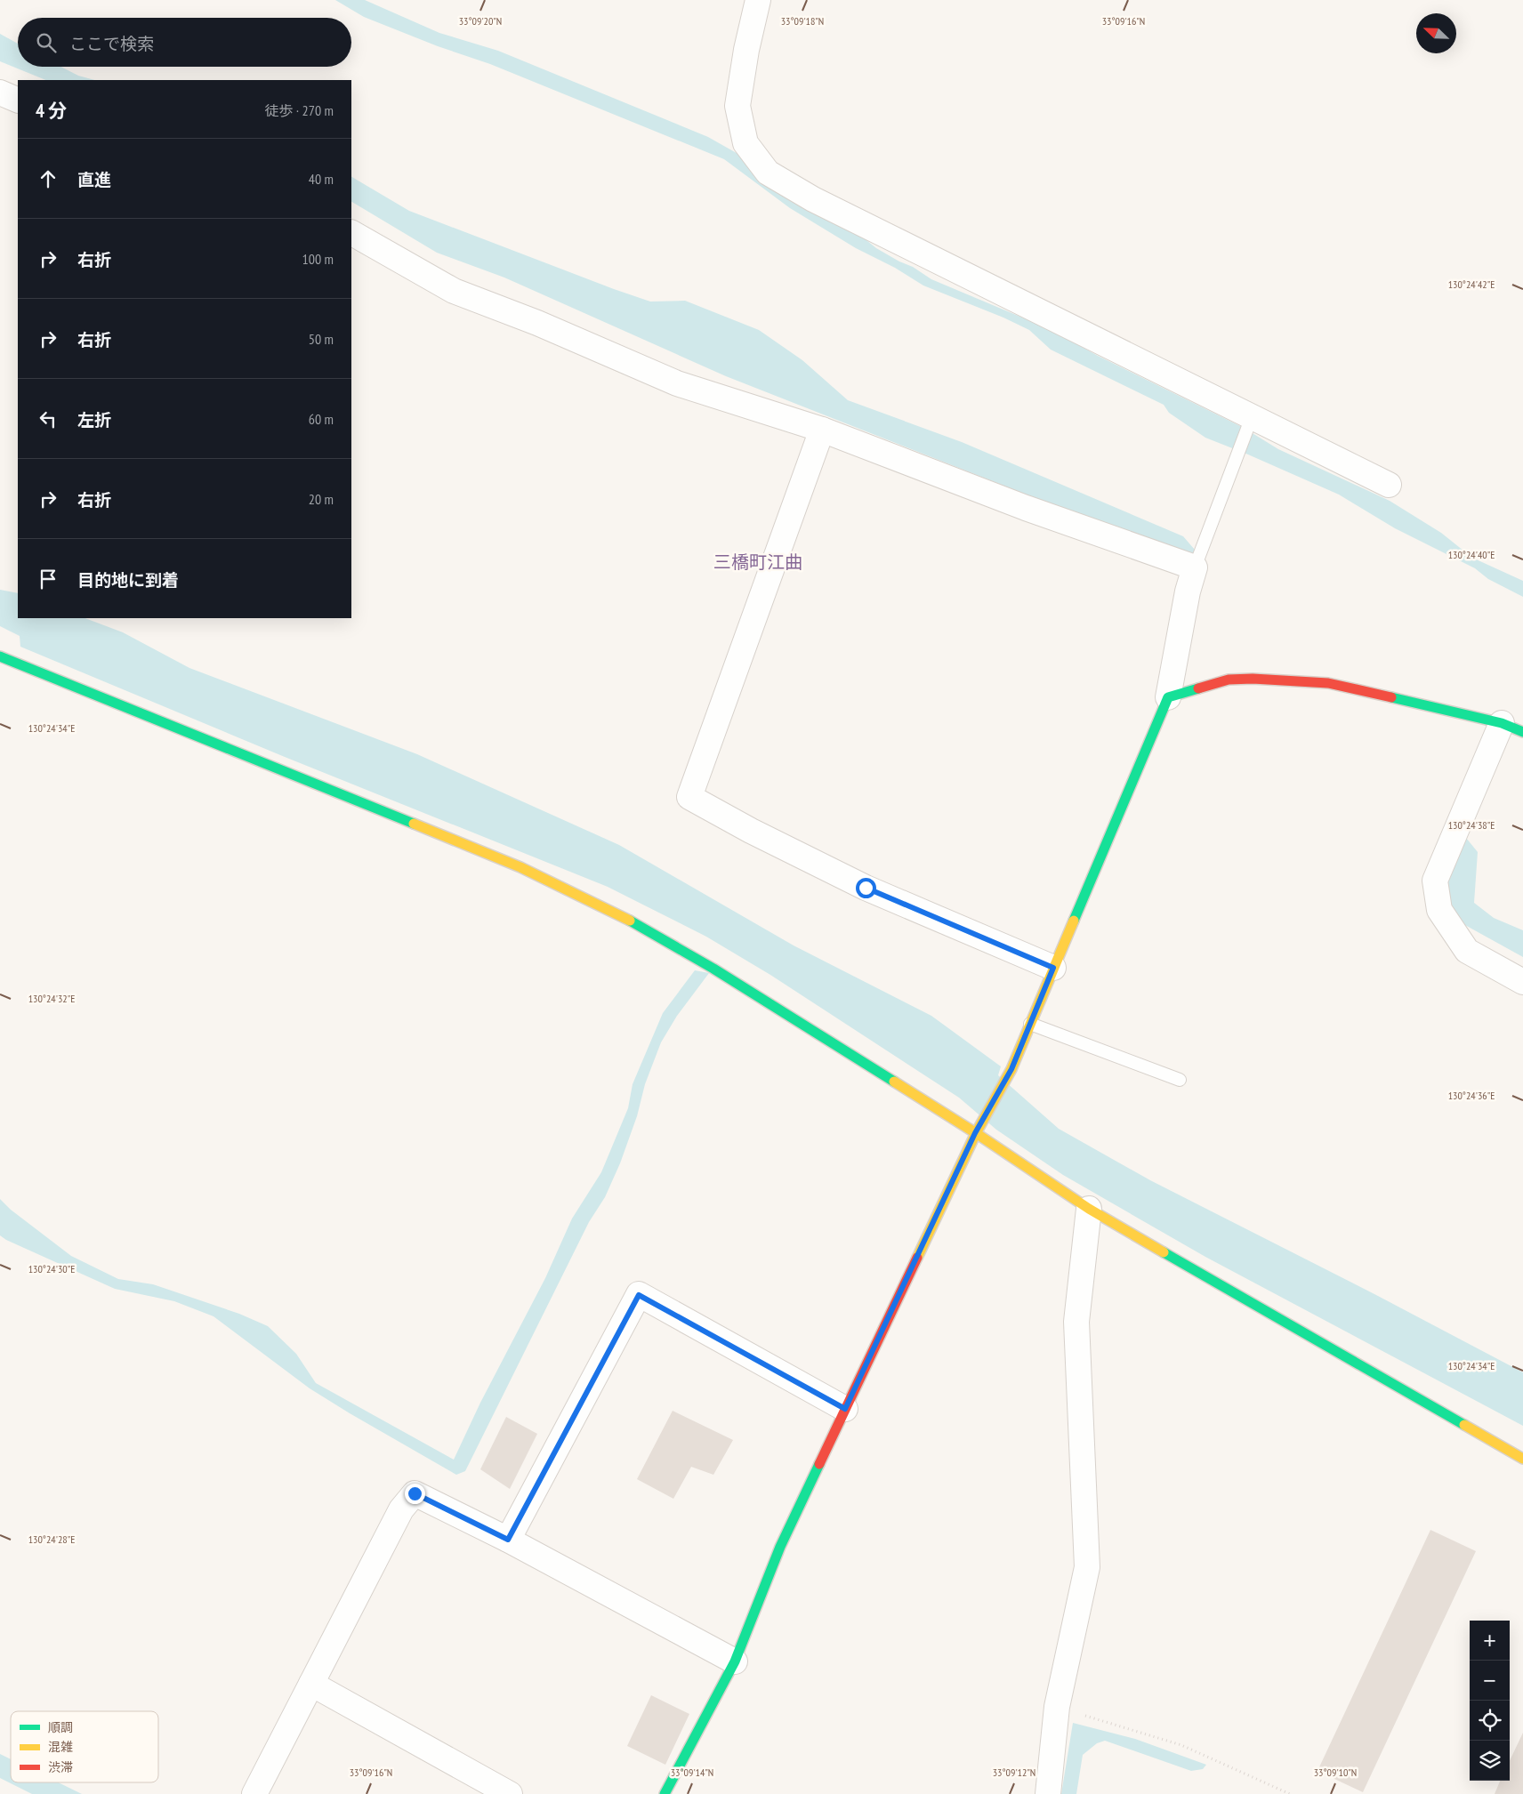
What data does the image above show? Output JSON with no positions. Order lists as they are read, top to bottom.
{
  "districts": ["三橋町江曲"],
  "legend": ["順調", "混雑", "渋滞"],
  "north": "top left",
  "page": {
    "search": "ここで検索",
    "heading": ["4 分", "徒歩 · 270 m"],
    "list": [
      ["直進", "40 m"],
      ["右折", "100 m"],
      ["右折", "50 m"],
      ["左折", "60 m"],
      ["右折", "20 m"],
      "目的地に到着"
    ],
    "map_buttons": ["+", "−"]
  },
  "coordinates": [
    "33°09'18\"N",
    "33°09'16\"N",
    "33°09'20\"N",
    "130°24'42\"E",
    "130°24'40\"E",
    "130°24'34\"E",
    "130°24'38\"E",
    "130°24'32\"E",
    "130°24'36\"E",
    "130°24'30\"E",
    "130°24'28\"E",
    "33°09'14\"N",
    "33°09'12\"N",
    "33°09'10\"N"
  ]
}
